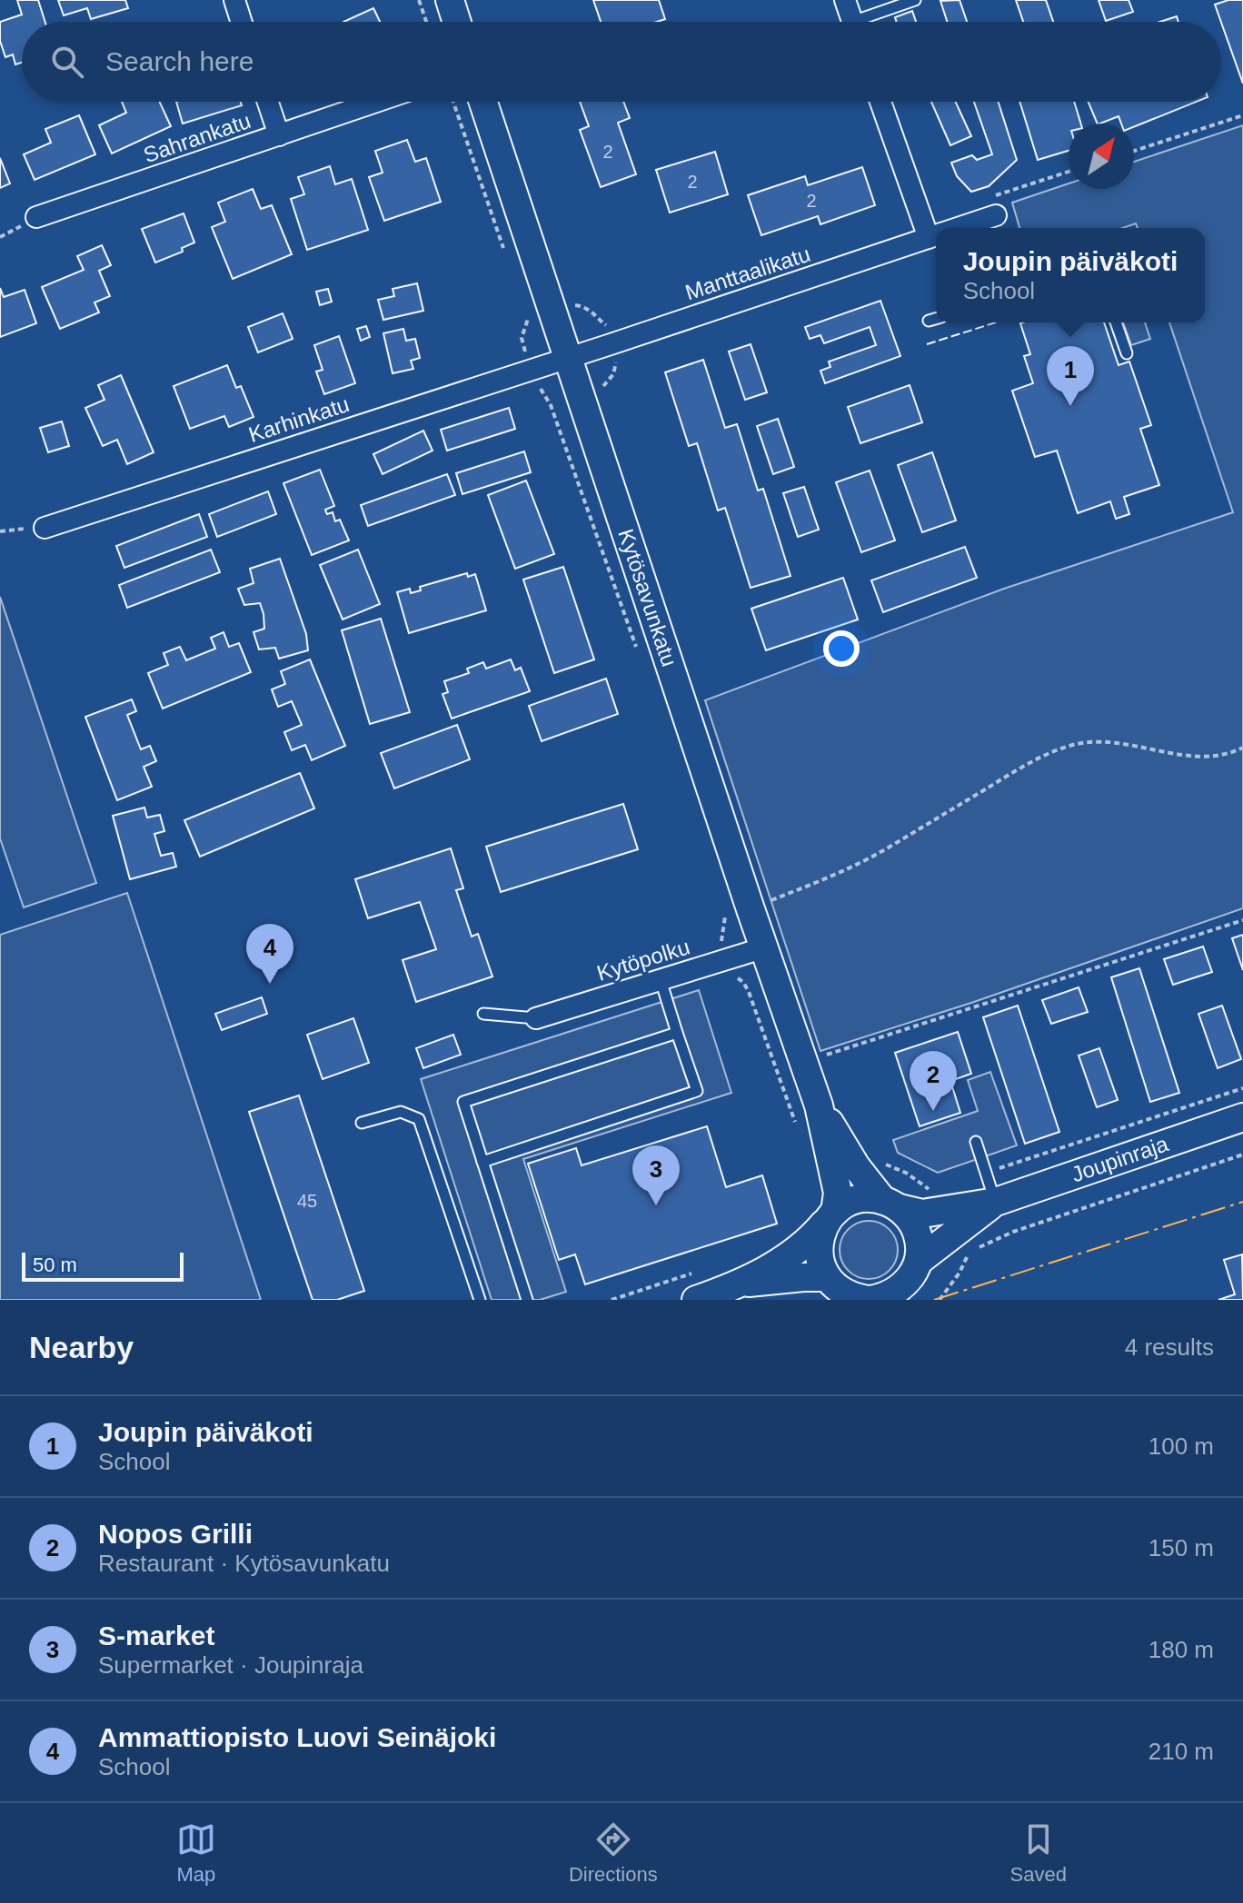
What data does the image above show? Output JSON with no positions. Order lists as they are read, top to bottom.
{
  "streets": {
    "street": [
      "Sahrankatu",
      "Manttaalikatu",
      "Karhinkatu",
      "Kytösavunkatu",
      "Kytöpolku",
      "Joupinraja"
    ]
  },
  "crossings": [
    ["Manttaalikatu", "Karhinkatu"],
    ["Manttaalikatu", "Kytösavunkatu"],
    ["Karhinkatu", "Kytösavunkatu"],
    ["Kytösavunkatu", "Kytöpolku"],
    ["Kytösavunkatu", "Joupinraja"]
  ],
  "house_numbers": [
    "2",
    "2",
    "2",
    "45"
  ],
  "scale_bar": "50 m",
  "north": "top right",
  "page": {
    "search": "Search here",
    "popup": ["Joupin päiväkoti", "School"],
    "pins": [
      "1",
      "4",
      "2",
      "3"
    ],
    "scale": "50 m",
    "heading": ["Nearby", "4 results"],
    "list": [
      {
        "mark": "1",
        "name": "Joupin päiväkoti",
        "note": "School",
        "value": "100 m"
      },
      {
        "mark": "2",
        "name": "Nopos Grilli",
        "note": "Restaurant · Kytösavunkatu",
        "value": "150 m"
      },
      {
        "mark": "3",
        "name": "S-market",
        "note": "Supermarket · Joupinraja",
        "value": "180 m"
      },
      {
        "mark": "4",
        "name": "Ammattiopisto Luovi Seinäjoki",
        "note": "School",
        "value": "210 m"
      }
    ],
    "nav": ["Map", "Directions", "Saved"]
  }
}
